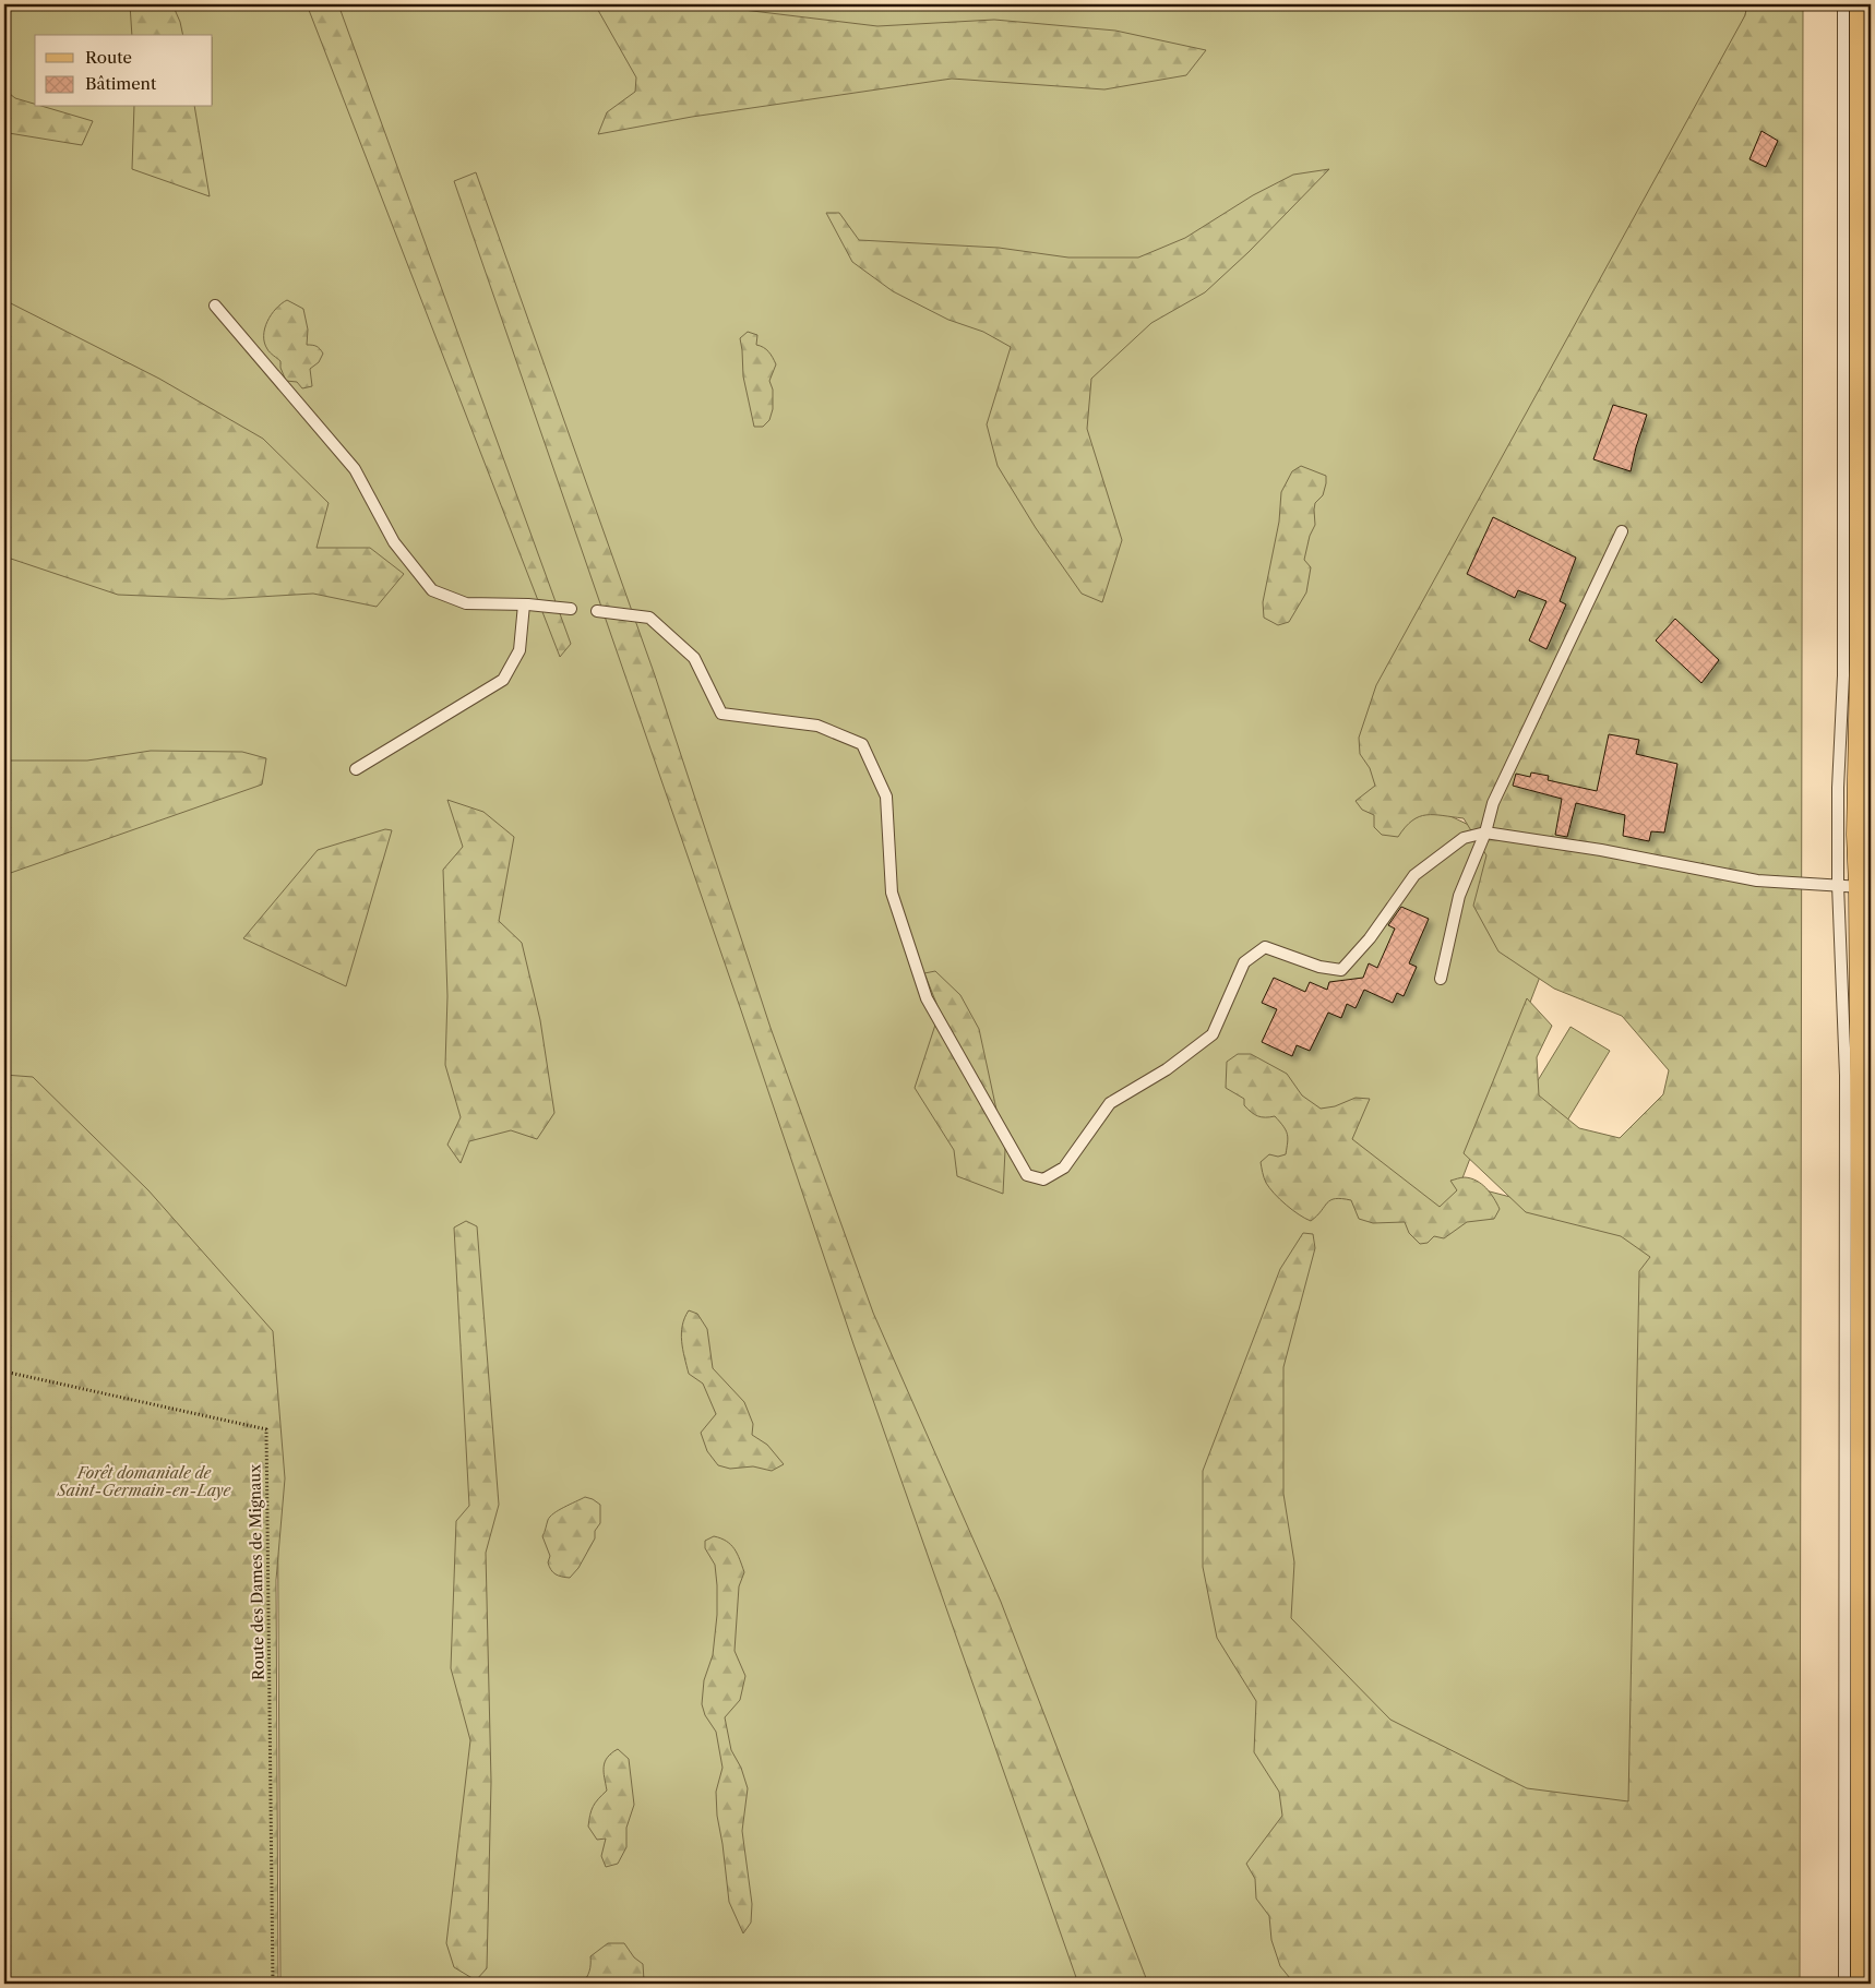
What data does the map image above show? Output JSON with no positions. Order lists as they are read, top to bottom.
{
  "streets": {
    "path": ["Route des Dames de Mignaux"]
  },
  "parks": ["Forêt domaniale de Saint-Germain-en-Laye"],
  "legend": ["Route", "Bâtiment"]
}
